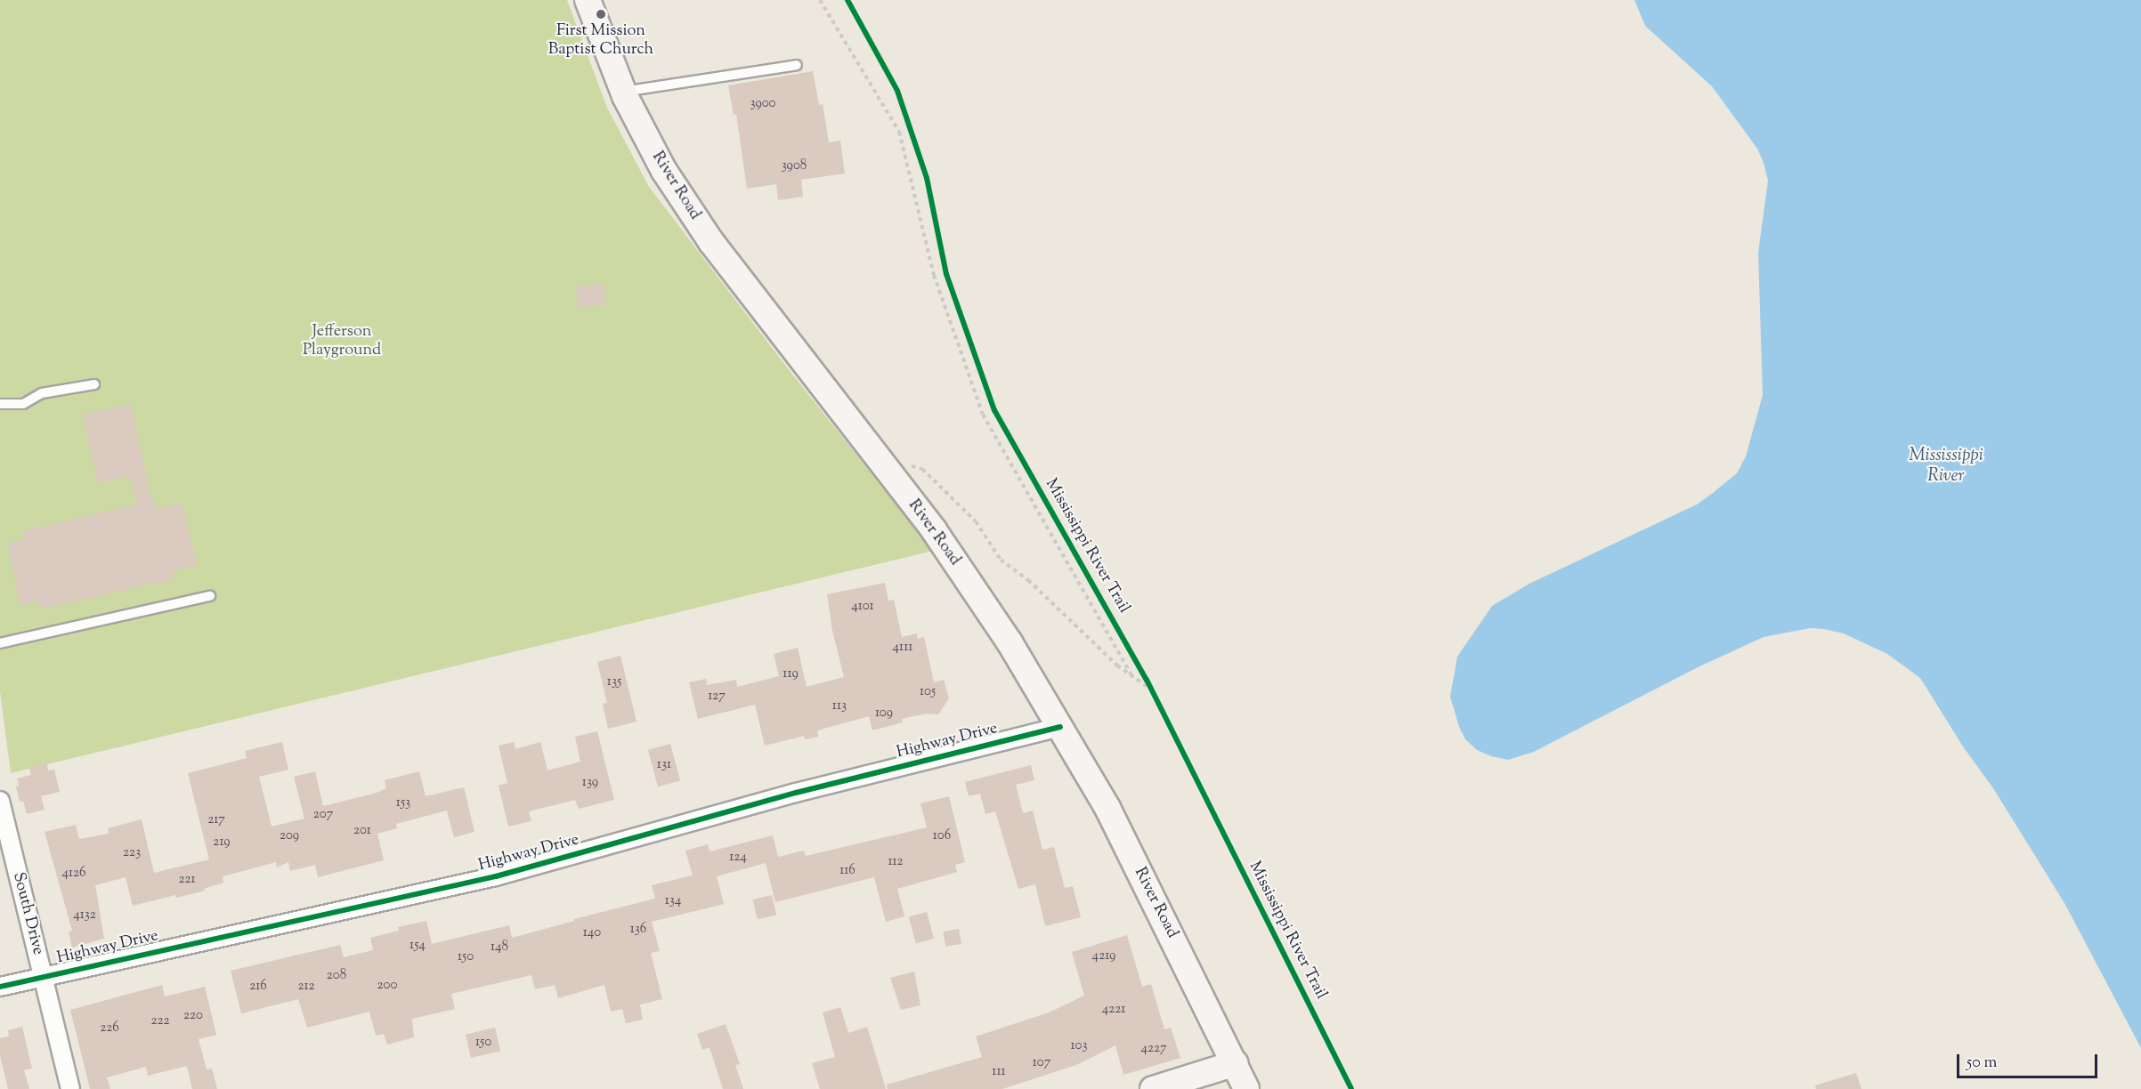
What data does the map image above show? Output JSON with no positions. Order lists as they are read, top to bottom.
{
  "streets": {
    "main road": ["River Road"],
    "street": ["Highway Drive", "South Drive"],
    "cycle path": ["Mississippi River Trail"]
  },
  "crossings": [
    ["River Road", "Highway Drive"],
    ["Highway Drive", "South Drive"]
  ],
  "water": ["Mississippi River"],
  "parks": ["Jefferson Playground"],
  "places": ["First Mission Baptist Church"],
  "house_numbers": [
    "3900",
    "3908",
    "4101",
    "4111",
    "119",
    "135",
    "105",
    "127",
    "113",
    "109",
    "131",
    "139",
    "153",
    "207",
    "217",
    "201",
    "209",
    "106",
    "219",
    "223",
    "124",
    "112",
    "116",
    "4126",
    "221",
    "134",
    "4132",
    "136",
    "140",
    "154",
    "148",
    "4219",
    "150",
    "208",
    "200",
    "216",
    "212",
    "4221",
    "220",
    "222",
    "226",
    "150",
    "103",
    "4227",
    "107",
    "111"
  ],
  "scale_bar": "50 m"
}
